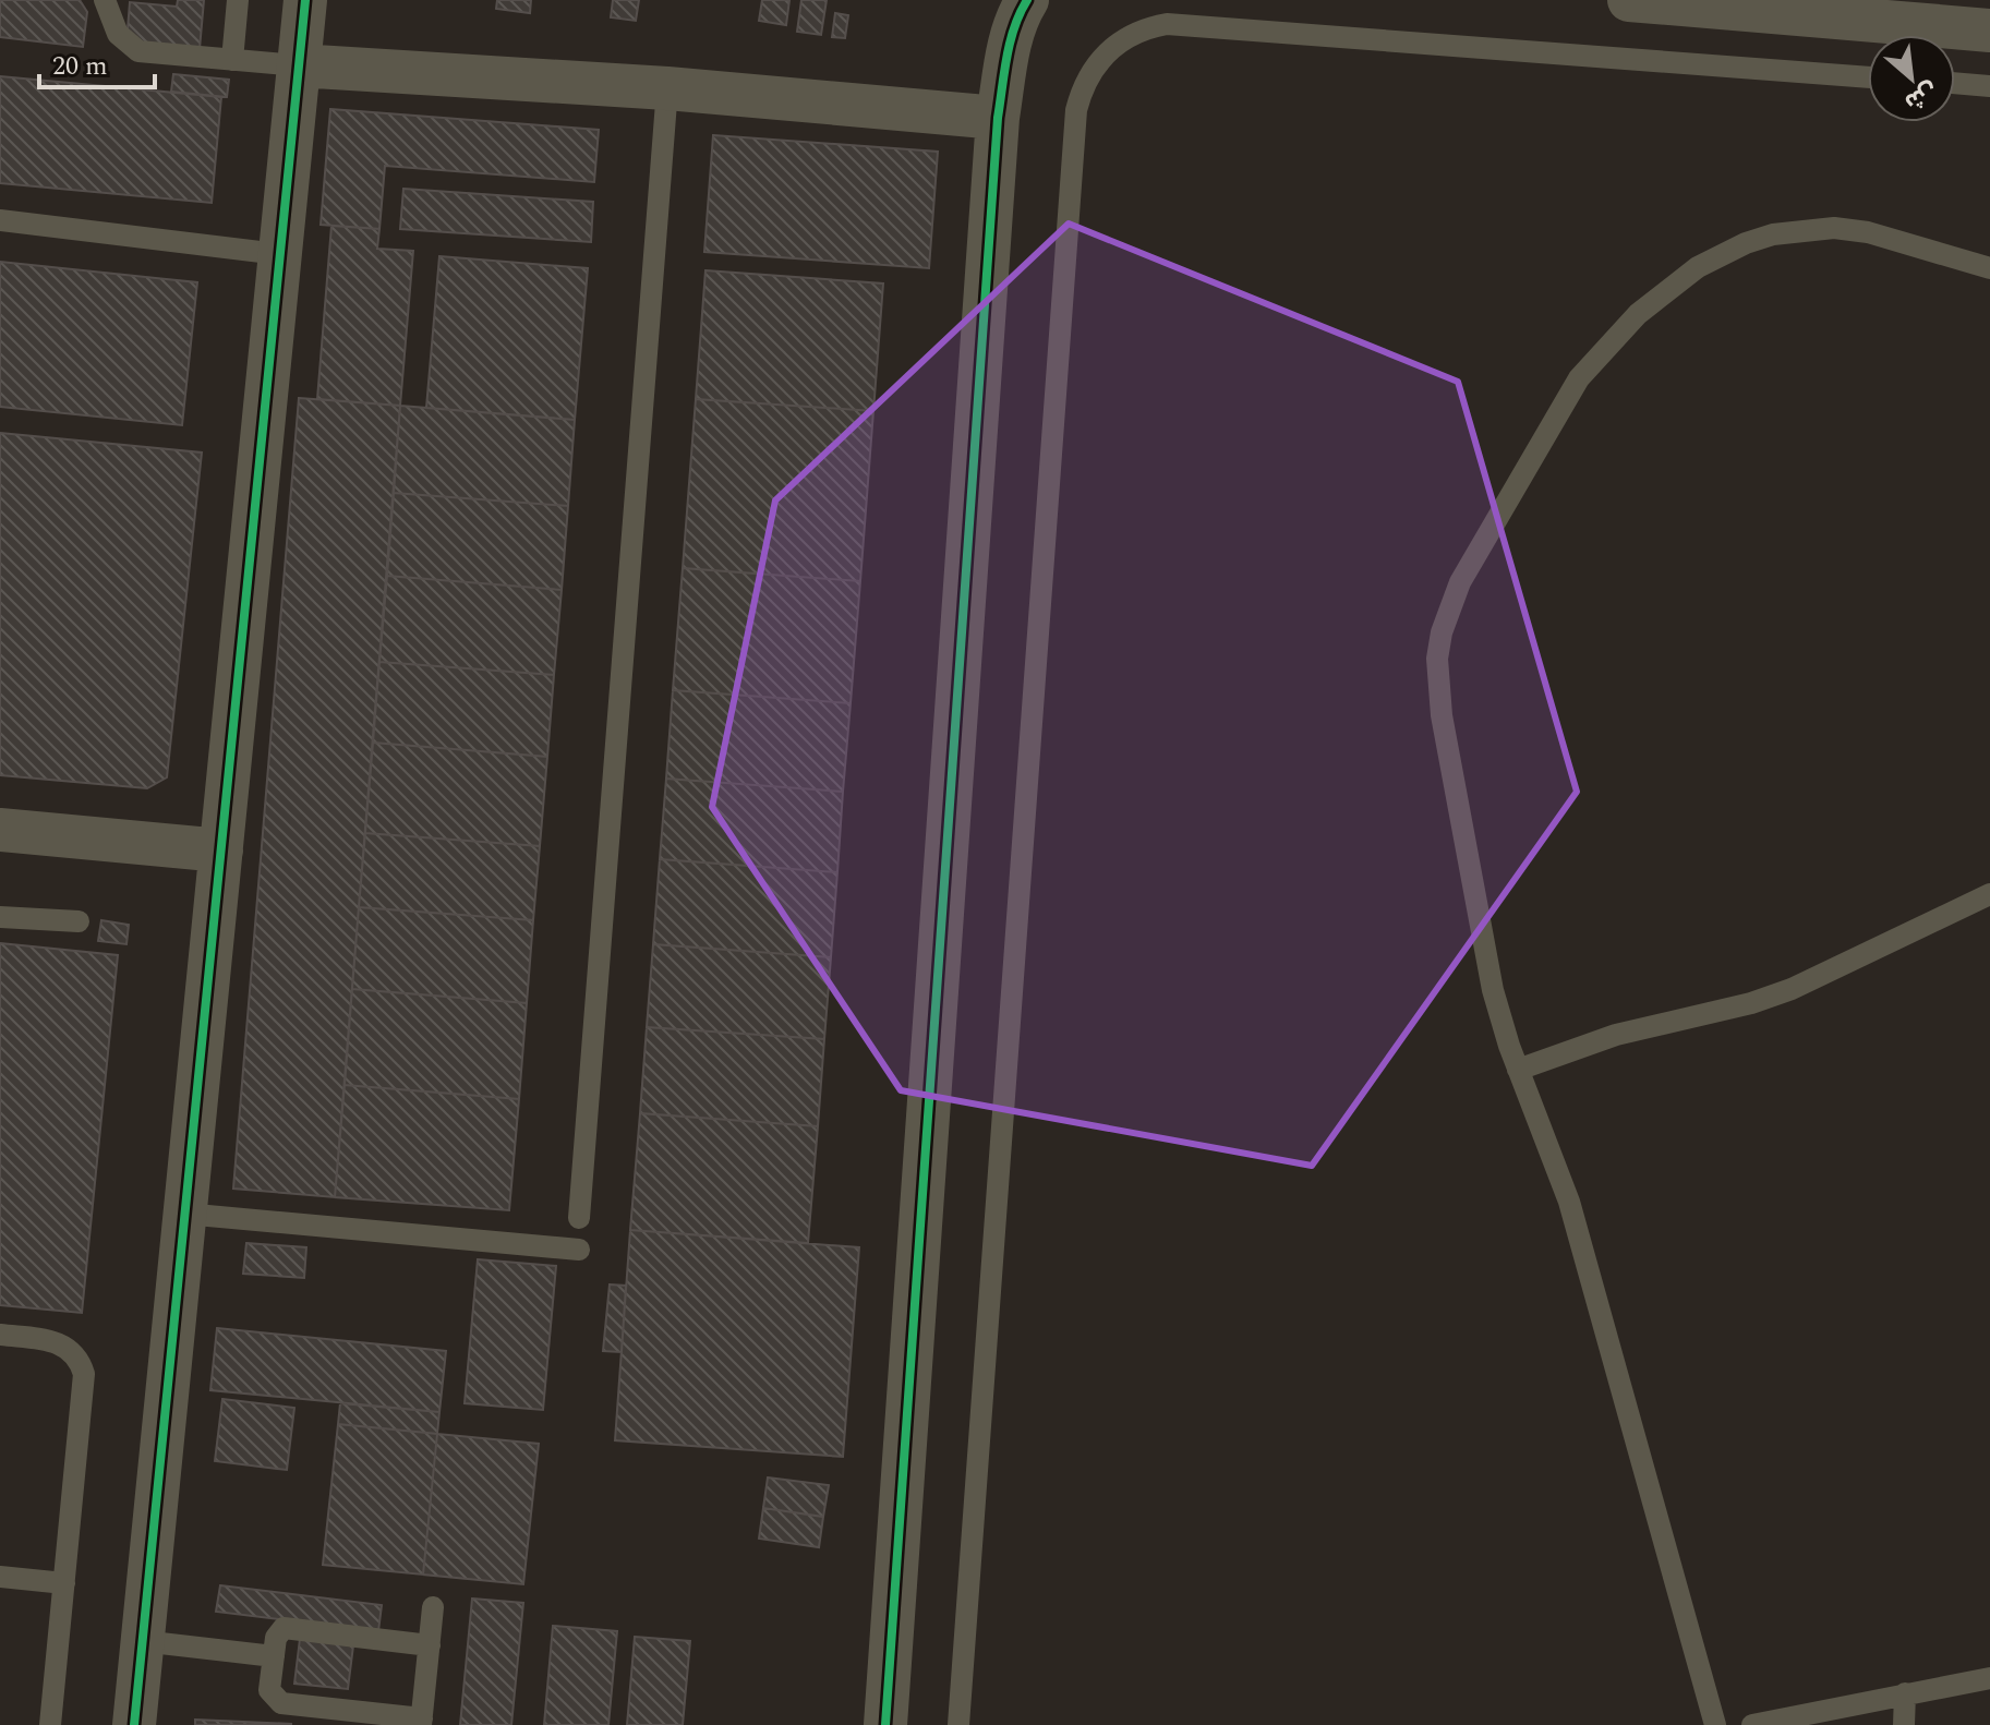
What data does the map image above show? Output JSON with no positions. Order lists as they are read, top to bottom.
{
  "scale_bar": "20 m",
  "north": "bottom right"
}
